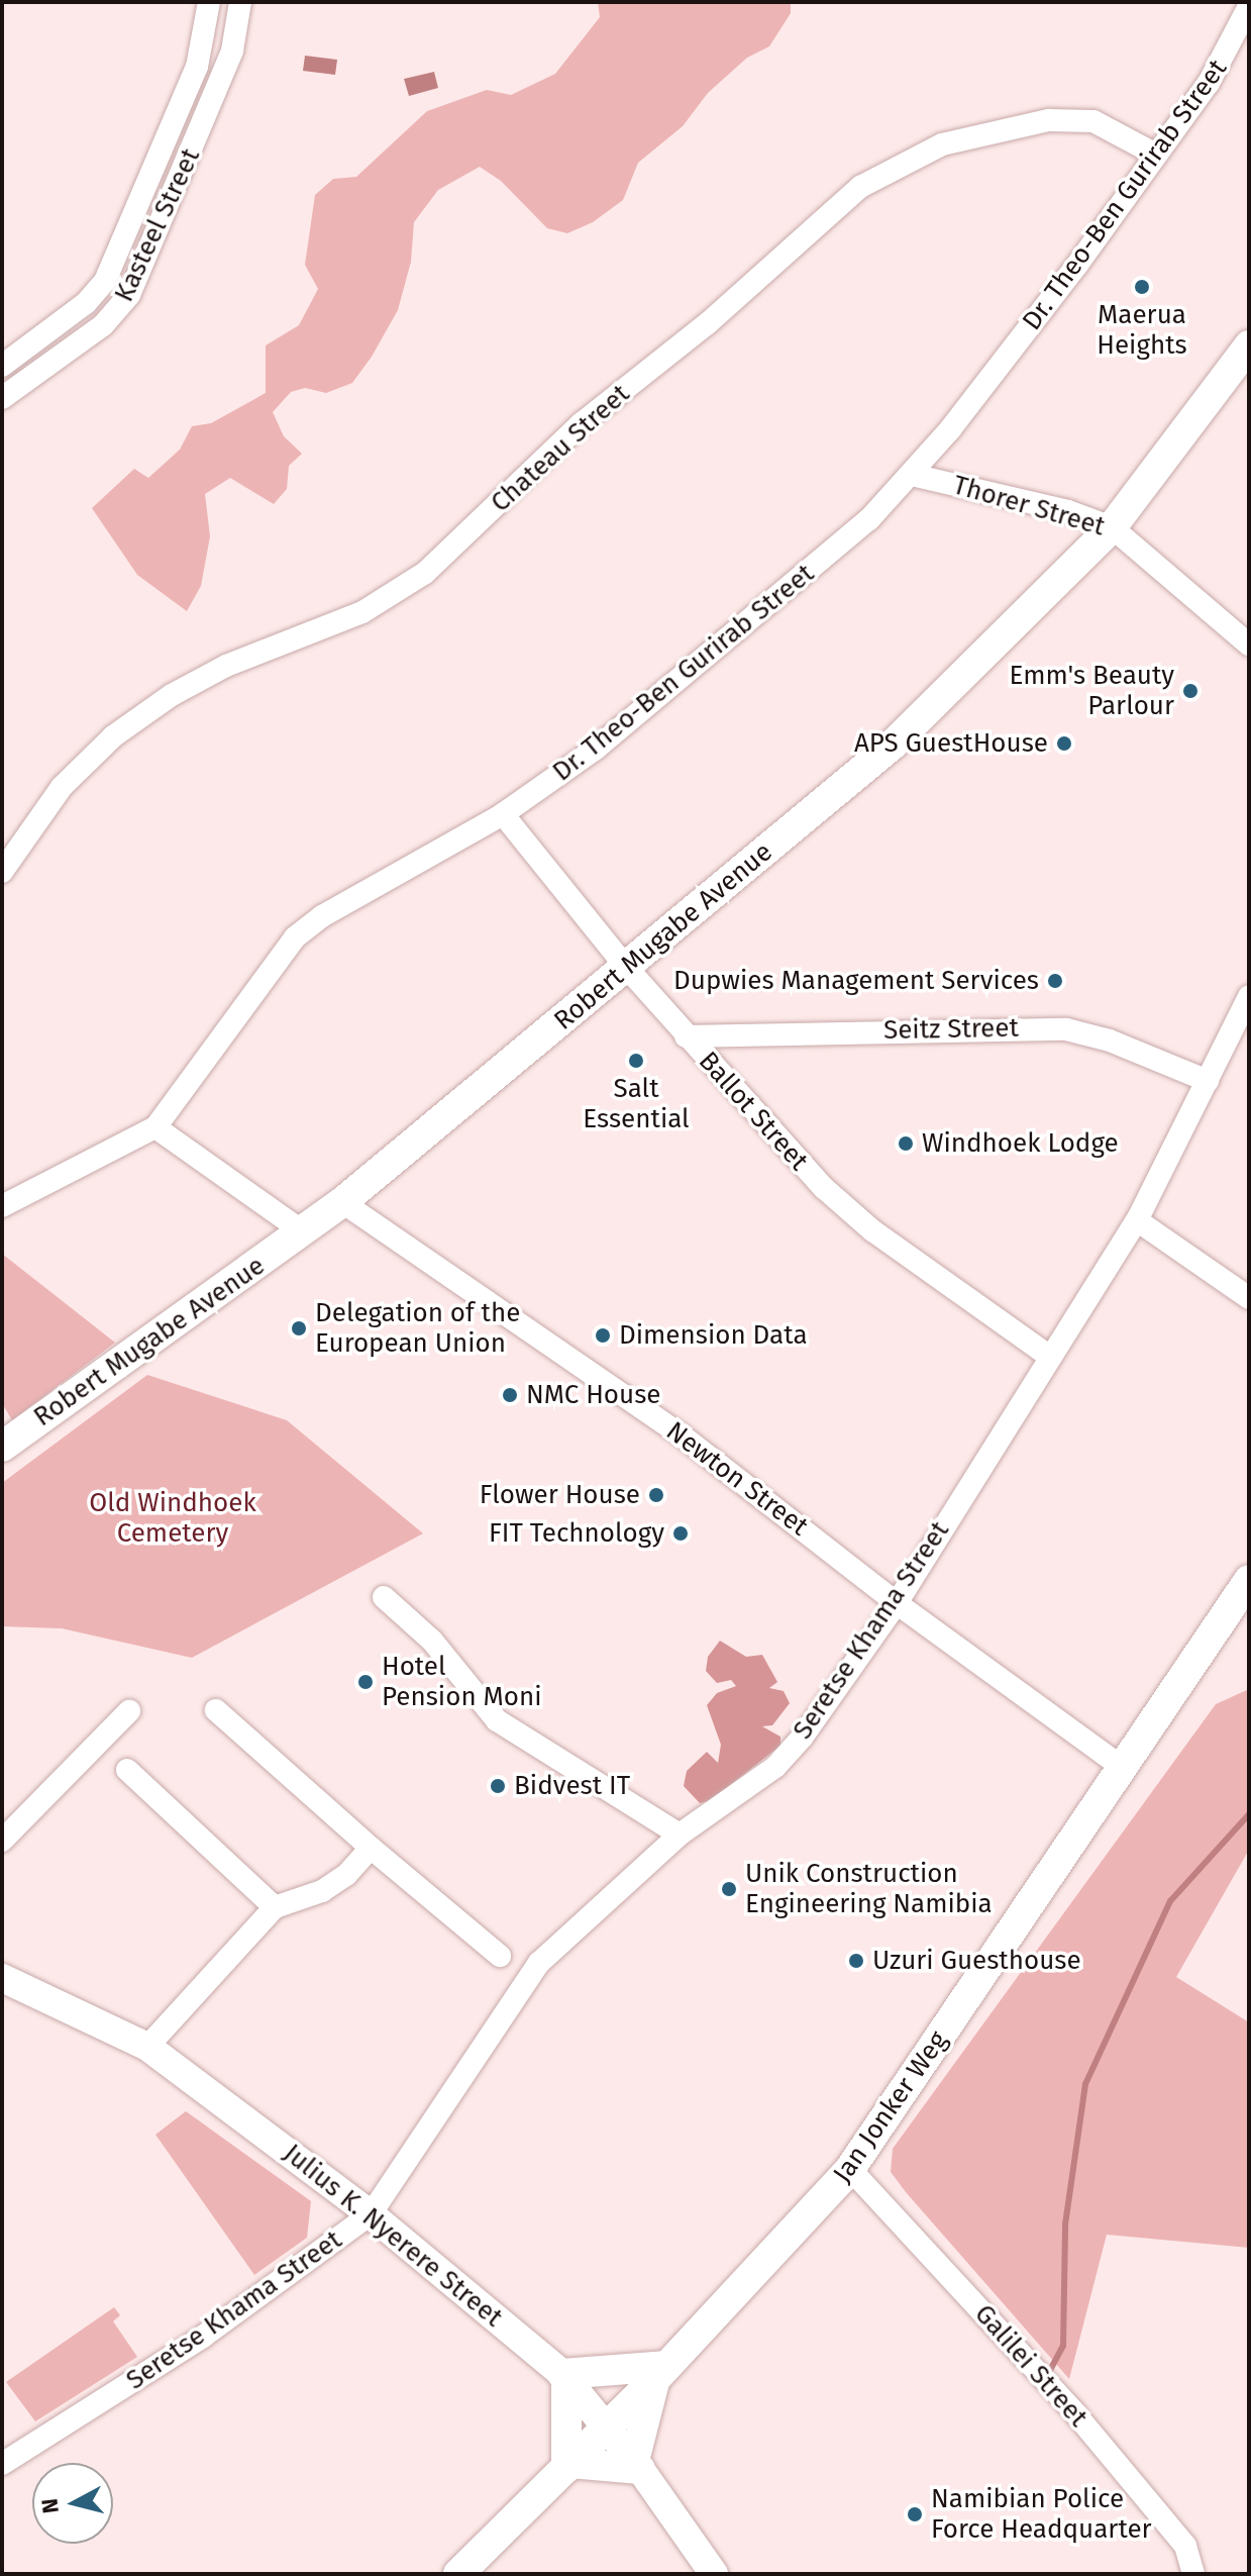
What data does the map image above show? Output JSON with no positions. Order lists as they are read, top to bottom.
{
  "streets": {
    "main road": ["Robert Mugabe Avenue", "Jan Jonker Weg"],
    "street": [
      "Dr. Theo-Ben Gurirab Street",
      "Kasteel Street",
      "Chateau Street",
      "Thorer Street",
      "Seitz Street",
      "Ballot Street",
      "Newton Street",
      "Seretse Khama Street",
      "Julius K. Nyerere Street",
      "Galilei Street"
    ]
  },
  "crossings": [
    ["Dr. Theo-Ben Gurirab Street", "Chateau Street"],
    ["Dr. Theo-Ben Gurirab Street", "Thorer Street"],
    ["Dr. Theo-Ben Gurirab Street", "Ballot Street"],
    ["Thorer Street", "Robert Mugabe Avenue"],
    ["Robert Mugabe Avenue", "Ballot Street"],
    ["Robert Mugabe Avenue", "Newton Street"],
    ["Seitz Street", "Ballot Street"],
    ["Seitz Street", "Seretse Khama Street"],
    ["Ballot Street", "Seretse Khama Street"],
    ["Newton Street", "Seretse Khama Street"],
    ["Newton Street", "Jan Jonker Weg"],
    ["Seretse Khama Street", "Julius K. Nyerere Street"],
    ["Jan Jonker Weg", "Julius K. Nyerere Street"],
    ["Jan Jonker Weg", "Galilei Street"]
  ],
  "parks": ["Old Windhoek Cemetery"],
  "places": [
    "Maerua Heights",
    "Emm's Beauty Parlour",
    "APS GuestHouse",
    "Dupwies Management Services",
    "Salt Essential",
    "Windhoek Lodge",
    "Delegation of the European Union",
    "Dimension Data",
    "NMC House",
    "Flower House",
    "FIT Technology",
    "Hotel Pension Moni",
    "Bidvest IT",
    "Unik Construction Engineering Namibia",
    "Uzuri Guesthouse",
    "Namibian Police Force Headquarter"
  ],
  "north": "left"
}
